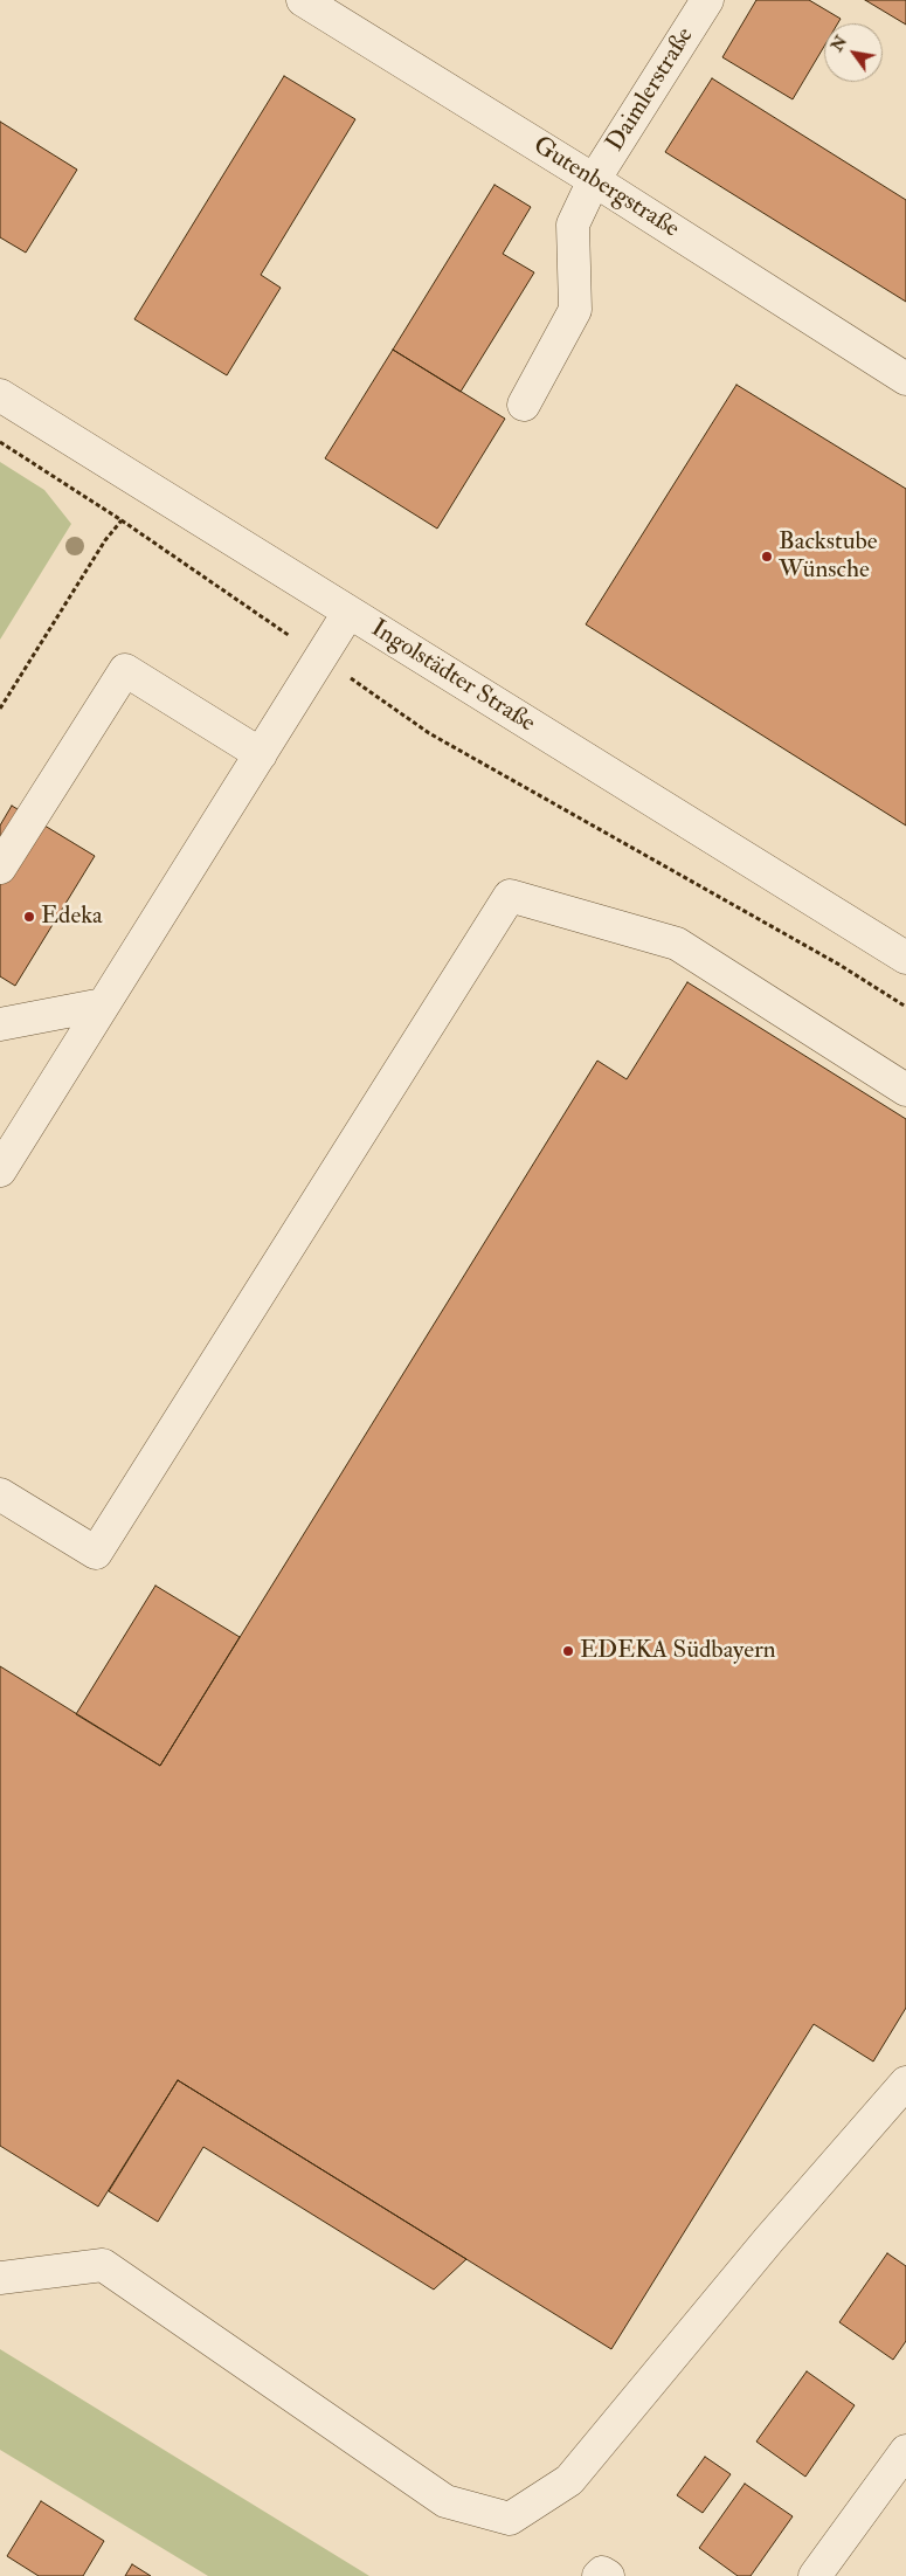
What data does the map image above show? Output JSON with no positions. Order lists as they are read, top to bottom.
{
  "streets": {
    "street": ["Daimlerstraße", "Gutenbergstraße", "Ingolstädter Straße"]
  },
  "crossings": [
    ["Daimlerstraße", "Gutenbergstraße"]
  ],
  "places": ["Backstube Wünsche", "Edeka", "EDEKA Südbayern"],
  "north": "top left"
}
